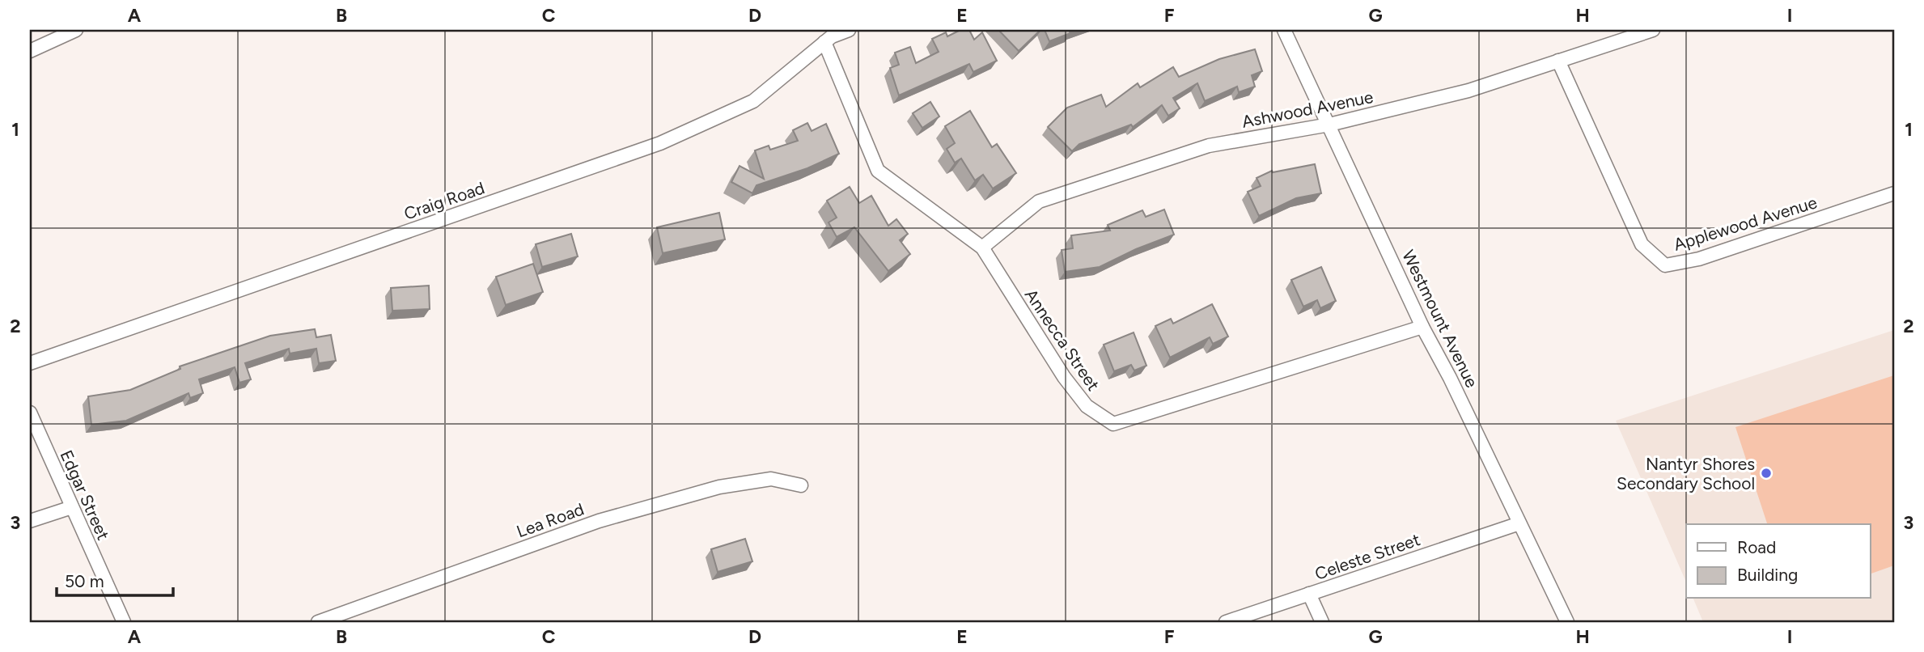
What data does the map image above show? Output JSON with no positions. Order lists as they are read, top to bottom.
{
  "streets": {
    "street": [
      "Ashwood Avenue",
      "Craig Road",
      "Applewood Avenue",
      "Westmount Avenue",
      "Annecca Street",
      "Edgar Street",
      "Lea Road",
      "Celeste Street"
    ]
  },
  "crossings": [
    ["Ashwood Avenue", "Applewood Avenue"],
    ["Ashwood Avenue", "Westmount Avenue"],
    ["Ashwood Avenue", "Annecca Street"],
    ["Craig Road", "Annecca Street"],
    ["Westmount Avenue", "Annecca Street"],
    ["Westmount Avenue", "Celeste Street"]
  ],
  "places": ["Nantyr Shores Secondary School"],
  "legend": ["Road", "Building"],
  "scale_bar": "50 m",
  "grid": {
    "columns": [
      "A",
      "B",
      "C",
      "D",
      "E",
      "F",
      "G",
      "H",
      "I"
    ],
    "rows": ["1", "2", "3"]
  }
}
